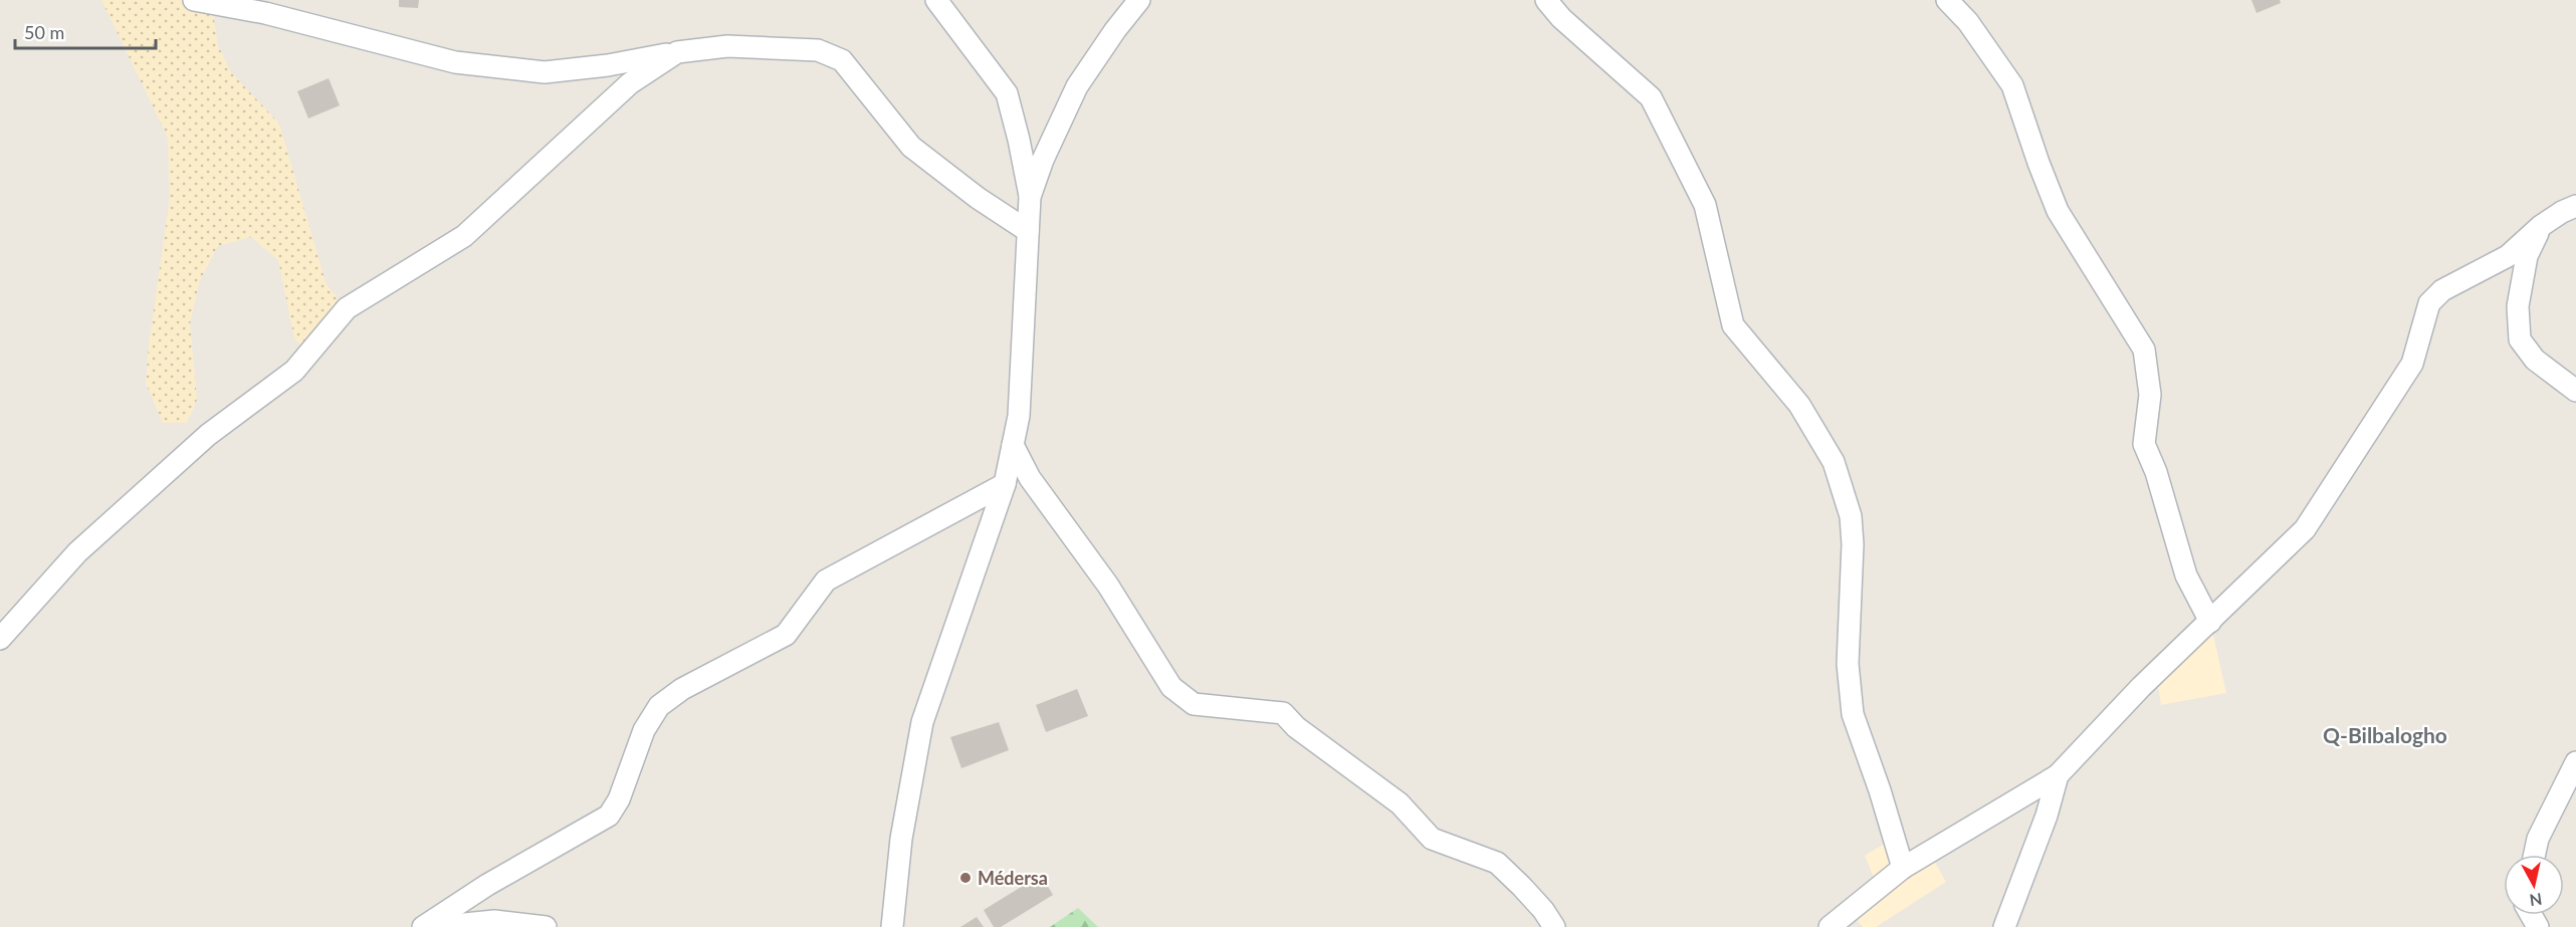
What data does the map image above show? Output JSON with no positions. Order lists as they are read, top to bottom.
{
  "districts": ["Q-Bilbalogho"],
  "places": ["Médersa"],
  "scale_bar": "50 m",
  "north": "bottom"
}
